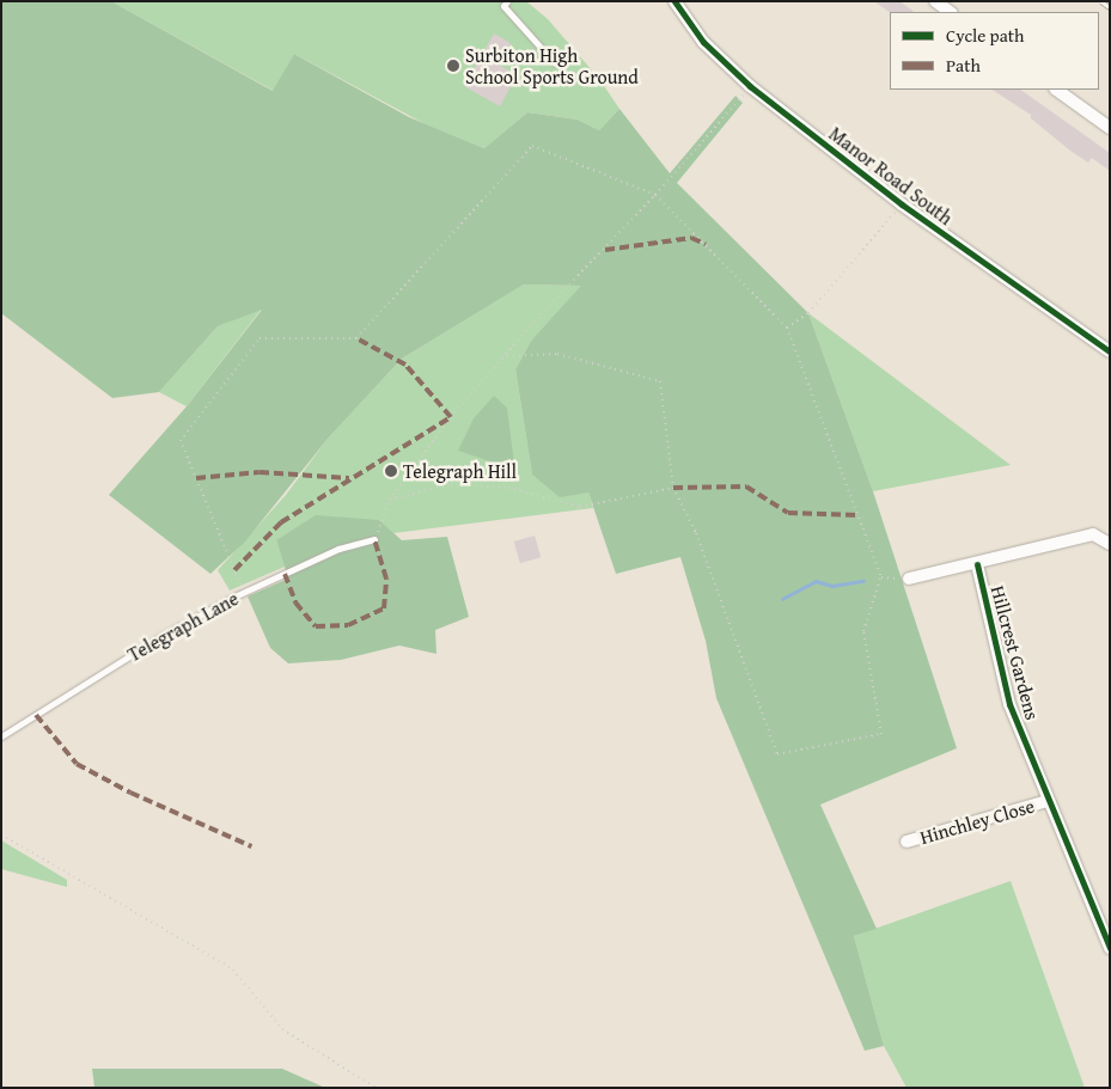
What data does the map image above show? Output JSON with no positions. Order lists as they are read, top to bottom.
{
  "streets": {
    "street": ["Manor Road South", "Hillcrest Gardens", "Hinchley Close"],
    "lane": ["Telegraph Lane"]
  },
  "crossings": [
    ["Hillcrest Gardens", "Hinchley Close"]
  ],
  "places": ["Surbiton High School Sports Ground", "Telegraph Hill"],
  "legend": ["Cycle path", "Path"]
}
